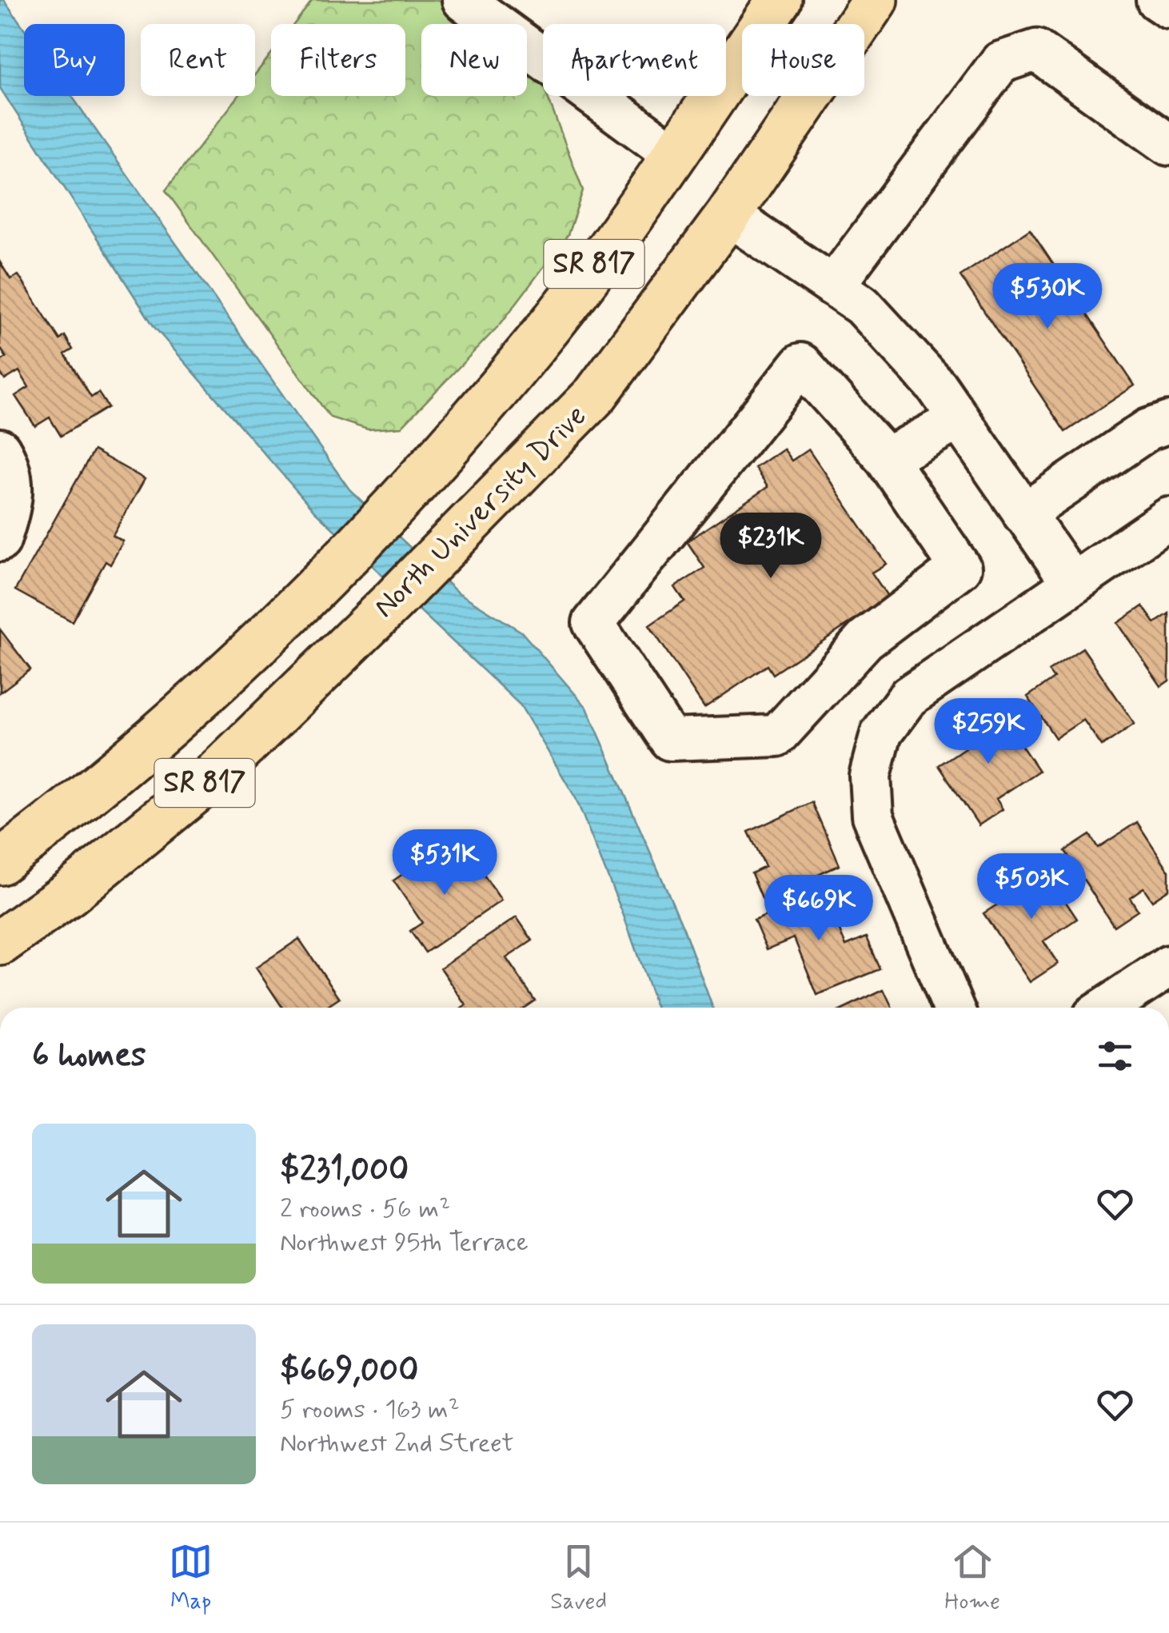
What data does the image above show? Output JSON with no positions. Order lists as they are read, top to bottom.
{
  "streets": {
    "main road": ["SR 817", "North University Drive"]
  },
  "page": {
    "chip": [
      "Buy",
      "Rent",
      "Filters",
      "New",
      "Apartment",
      "House"
    ],
    "price": [
      "$530K",
      "$231K",
      "$259K",
      "$531K",
      "$503K",
      "$669K"
    ],
    "heading": "6 homes",
    "list": [
      {
        "name": "$231,000",
        "note": "2 rooms · 56 m² · Northwest 95th Terrace"
      },
      {
        "name": "$669,000",
        "note": "5 rooms · 163 m² · Northwest 2nd Street"
      }
    ],
    "tabs": ["Map", "Saved", "Home"]
  }
}
